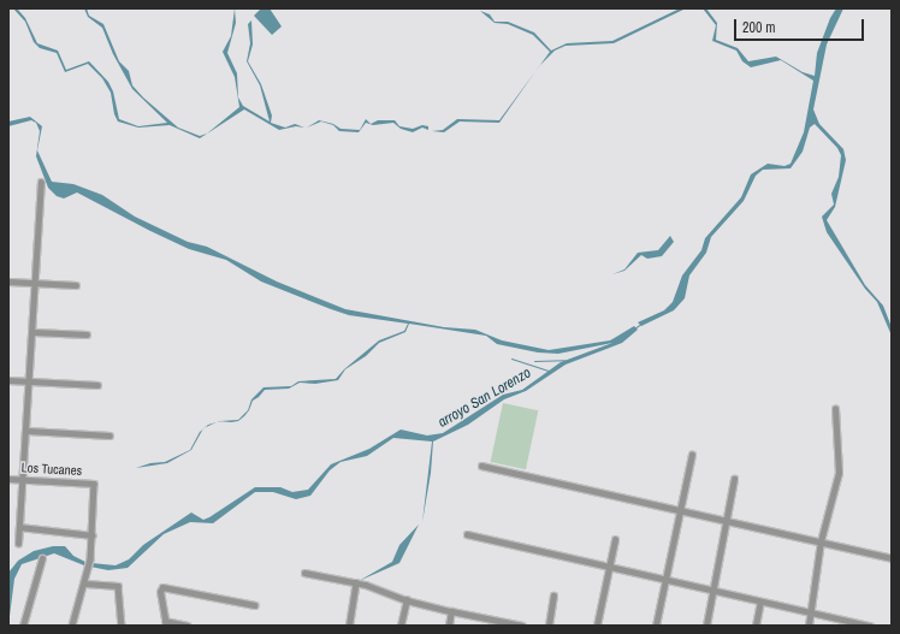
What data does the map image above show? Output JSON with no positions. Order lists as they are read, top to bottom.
{
  "streets": {
    "street": ["Los Tucanes"]
  },
  "water": ["arroyo San Lorenzo"],
  "scale_bar": "200 m"
}
